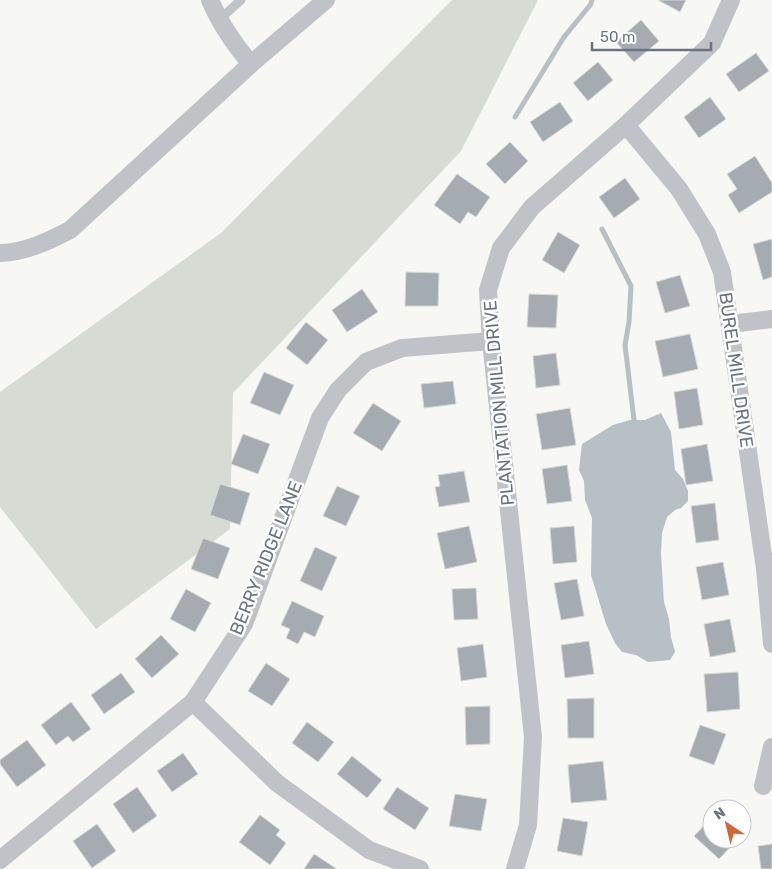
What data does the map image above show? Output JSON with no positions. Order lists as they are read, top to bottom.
{
  "streets": {
    "street": ["BUREL MILL DRIVE", "PLANTATION MILL DRIVE", "BERRY RIDGE LANE"]
  },
  "crossings": [
    ["BUREL MILL DRIVE", "PLANTATION MILL DRIVE"],
    ["PLANTATION MILL DRIVE", "BERRY RIDGE LANE"]
  ],
  "scale_bar": "50 m",
  "north": "top left"
}
